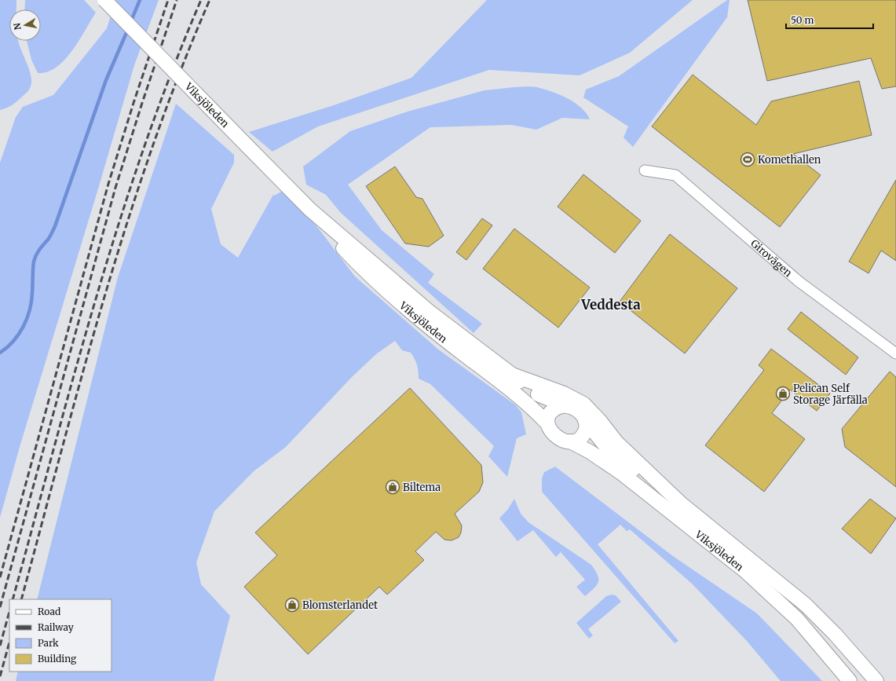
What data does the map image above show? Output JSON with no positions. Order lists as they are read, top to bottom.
{
  "streets": {
    "main road": ["Viksjöleden"],
    "street": ["Girovägen"]
  },
  "districts": ["Veddesta"],
  "places": {
    "sports": ["Komethallen"],
    "shop": ["Pelican Self Storage Järfälla", "Biltema", "Blomsterlandet"]
  },
  "legend": [
    "Road",
    "Railway",
    "Park",
    "Building"
  ],
  "scale_bar": "50 m",
  "north": "left"
}
